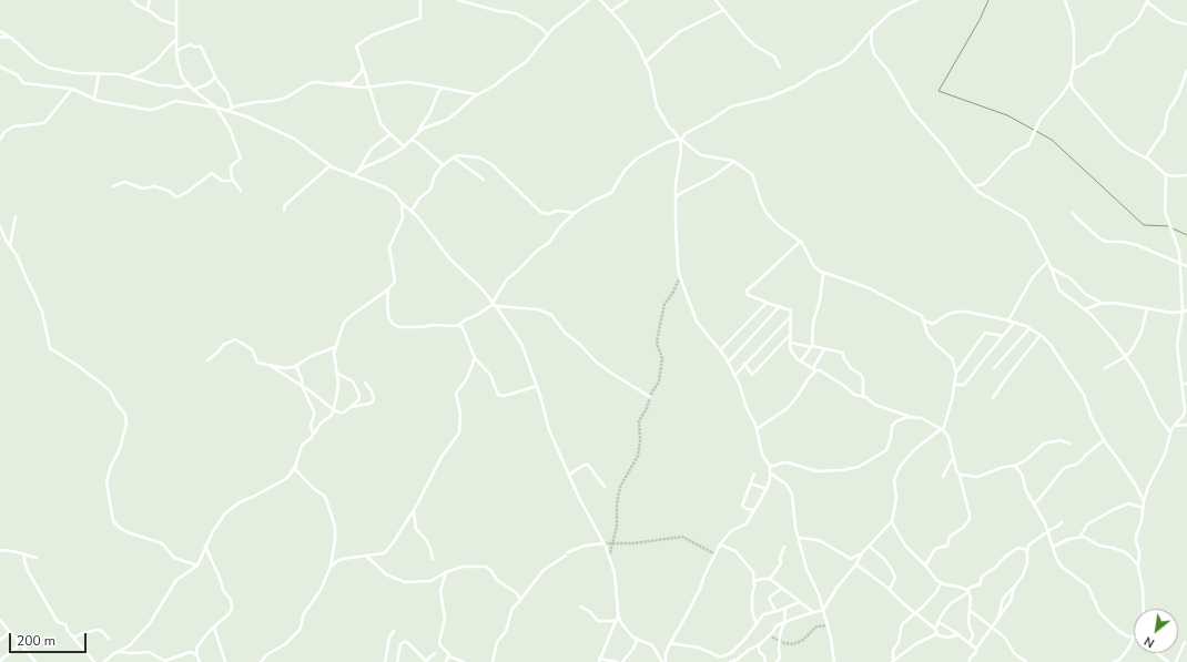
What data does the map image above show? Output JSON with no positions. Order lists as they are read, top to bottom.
{
  "scale_bar": "200 m",
  "north": "bottom left"
}
